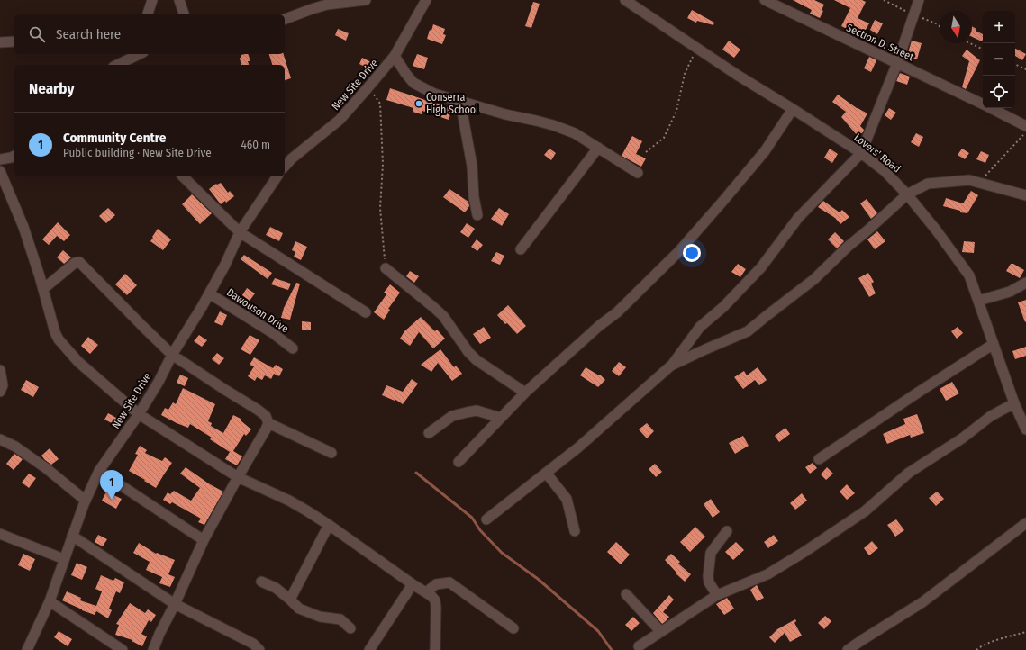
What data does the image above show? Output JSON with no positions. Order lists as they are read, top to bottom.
{
  "streets": {
    "street": [
      "Section D. Street",
      "New Site Drive",
      "Lovers' Road",
      "Dawouson Drive"
    ]
  },
  "crossings": [
    ["New Site Drive", "Dawouson Drive"]
  ],
  "places": ["Conserra High School"],
  "north": "bottom",
  "page": {
    "map_buttons": ["+", "−"],
    "search": "Search here",
    "heading": "Nearby",
    "list": [
      {
        "mark": "1",
        "name": "Community Centre",
        "note": "Public building · New Site Drive",
        "value": "460 m"
      }
    ],
    "pins": "1"
  }
}
